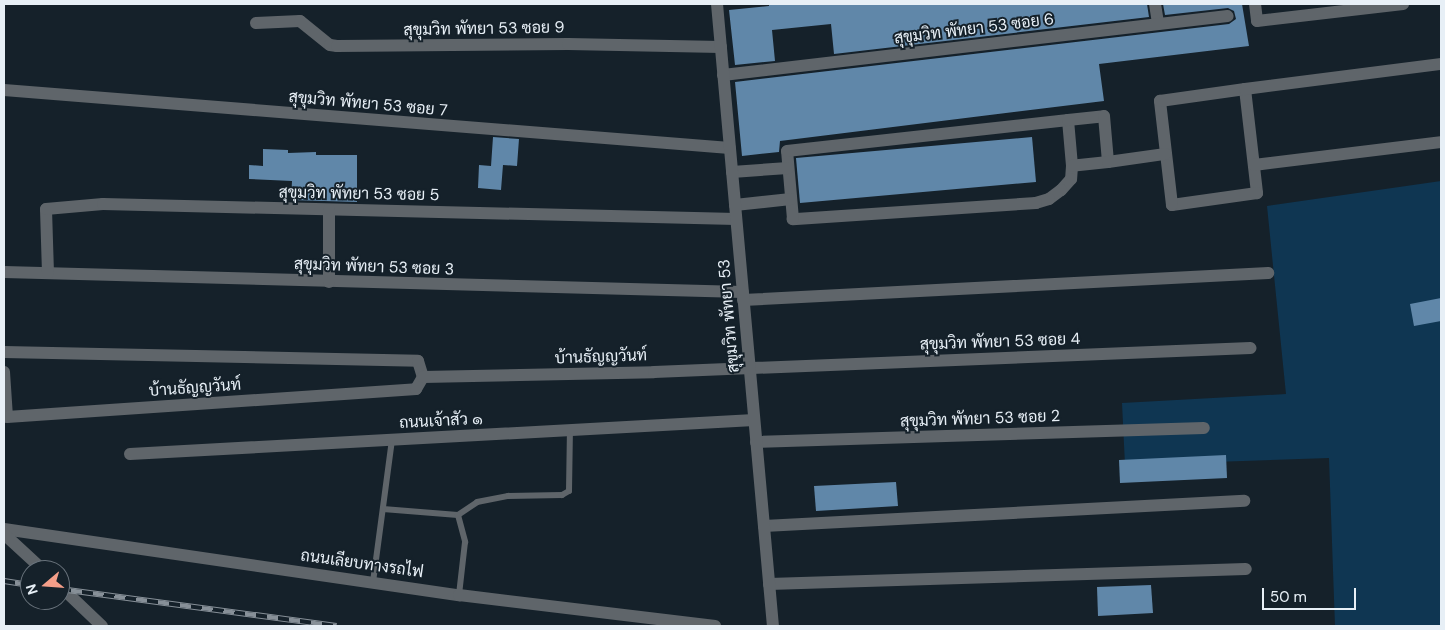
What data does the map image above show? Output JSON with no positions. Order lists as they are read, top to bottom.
{
  "streets": {
    "street": [
      "สุขุมวิท พัทยา 53 ซอย 9",
      "สุขุมวิท พัทยา 53 ซอย 6",
      "สุขุมวิท พัทยา 53 ซอย 7",
      "สุขุมวิท พัทยา 53 ซอย 5",
      "สุขุมวิท พัทยา 53 ซอย 3",
      "สุขุมวิท พัทยา 53",
      "สุขุมวิท พัทยา 53 ซอย 4",
      "บ้านธัญญวันท์",
      "สุขุมวิท พัทยา 53 ซอย 2",
      "ถนนเจ้าสัว ๑",
      "ถนนเลียบทางรถไฟ"
    ]
  },
  "crossings": [
    ["สุขุมวิท พัทยา 53 ซอย 9", "สุขุมวิท พัทยา 53"],
    ["สุขุมวิท พัทยา 53 ซอย 6", "สุขุมวิท พัทยา 53"],
    ["สุขุมวิท พัทยา 53 ซอย 7", "สุขุมวิท พัทยา 53"],
    ["สุขุมวิท พัทยา 53 ซอย 5", "สุขุมวิท พัทยา 53 ซอย 3"],
    ["สุขุมวิท พัทยา 53 ซอย 5", "สุขุมวิท พัทยา 53"],
    ["สุขุมวิท พัทยา 53 ซอย 3", "สุขุมวิท พัทยา 53"],
    ["สุขุมวิท พัทยา 53", "สุขุมวิท พัทยา 53 ซอย 4"],
    ["สุขุมวิท พัทยา 53", "บ้านธัญญวันท์"],
    ["สุขุมวิท พัทยา 53", "สุขุมวิท พัทยา 53 ซอย 2"],
    ["สุขุมวิท พัทยา 53", "ถนนเจ้าสัว ๑"],
    ["สุขุมวิท พัทยา 53 ซอย 4", "บ้านธัญญวันท์"]
  ],
  "scale_bar": "50 m",
  "north": "left"
}
